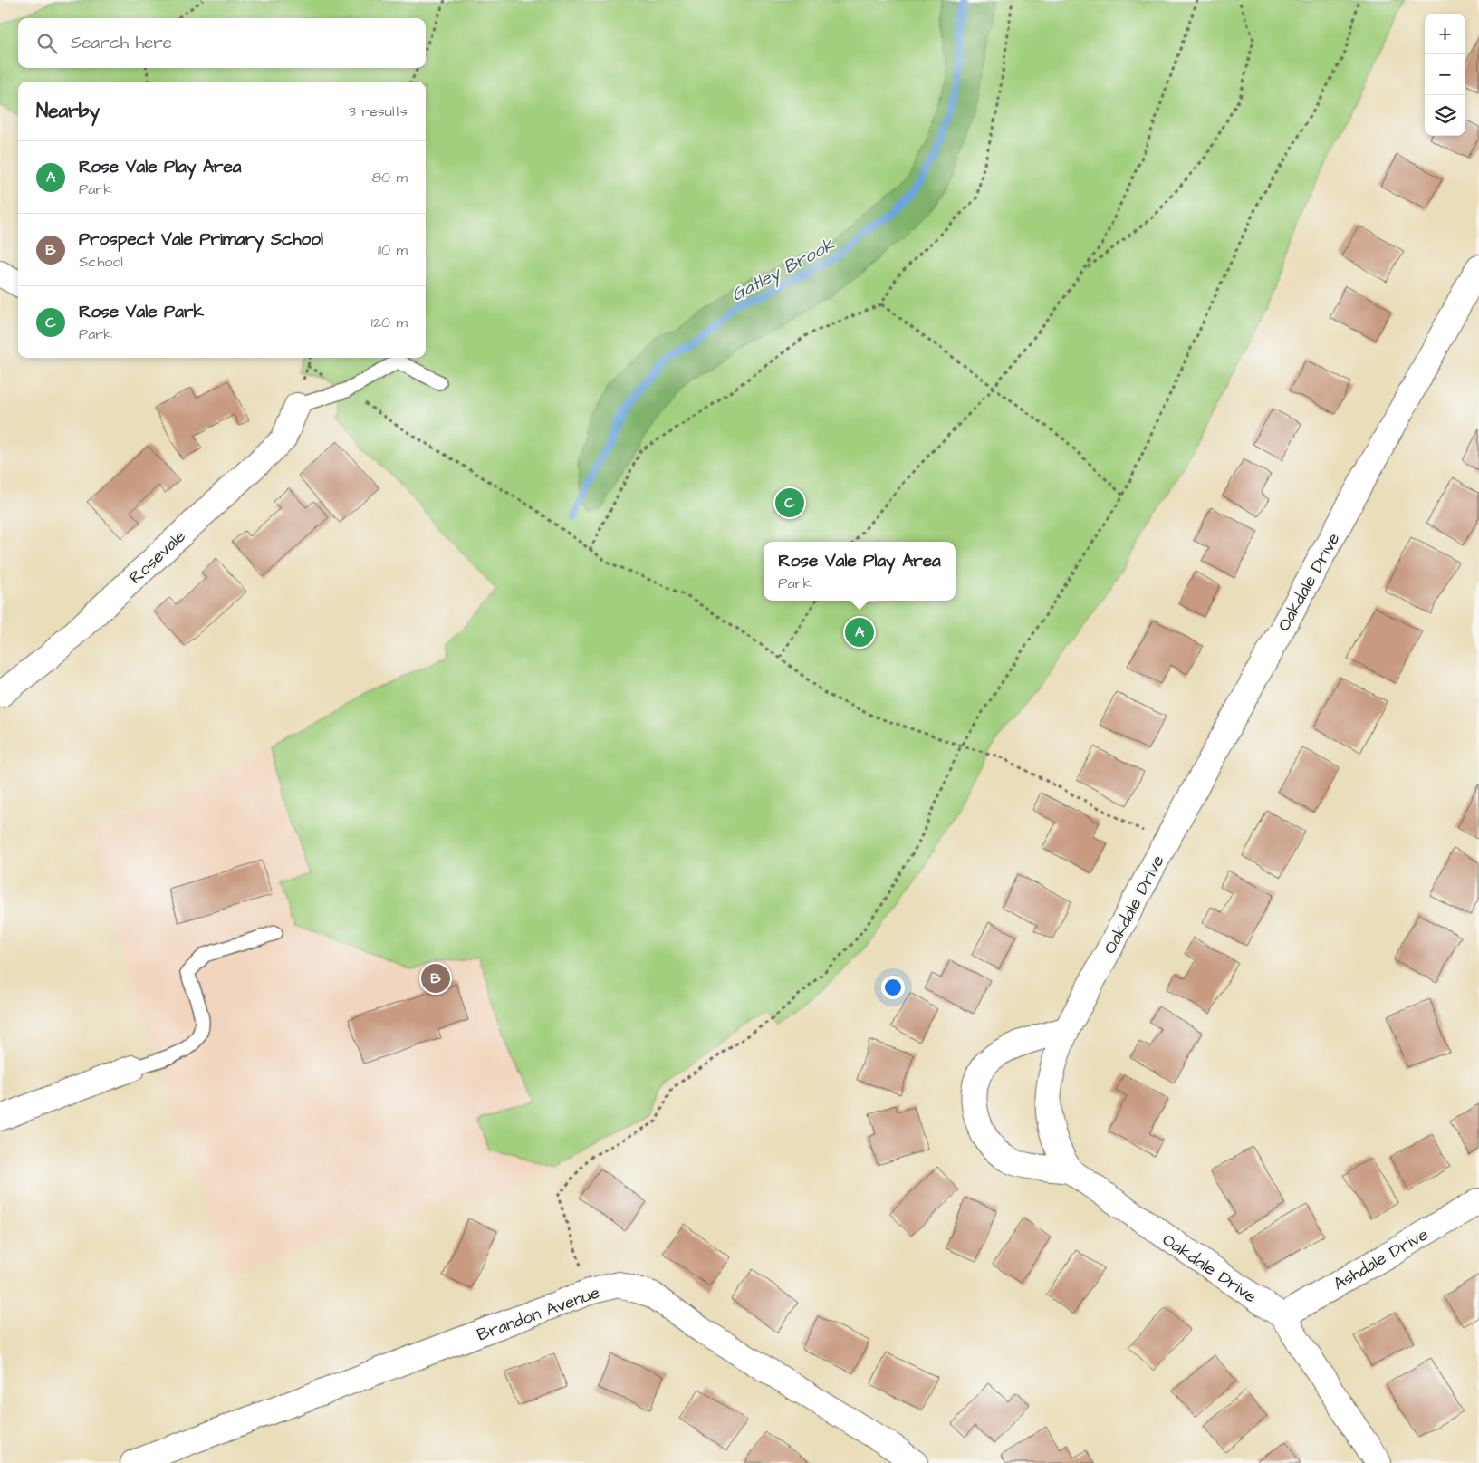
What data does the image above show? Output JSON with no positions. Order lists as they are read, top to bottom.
{
  "streets": {
    "street": [
      "Rosevale",
      "Oakdale Drive",
      "Ashdale Drive",
      "Brandon Avenue"
    ]
  },
  "crossings": [
    ["Oakdale Drive", "Ashdale Drive"]
  ],
  "water": ["Gatley Brook"],
  "page": {
    "map_buttons": ["+", "−"],
    "search": "Search here",
    "heading": ["Nearby", "3 results"],
    "list": [
      {
        "mark": "A",
        "name": "Rose Vale Play Area",
        "note": "Park",
        "value": "80 m"
      },
      {
        "mark": "B",
        "name": "Prospect Vale Primary School",
        "note": "School",
        "value": "110 m"
      },
      {
        "mark": "C",
        "name": "Rose Vale Park",
        "note": "Park",
        "value": "120 m"
      }
    ],
    "pins": ["C", "A", "B"],
    "popup": ["Rose Vale Play Area", "Park"]
  }
}
